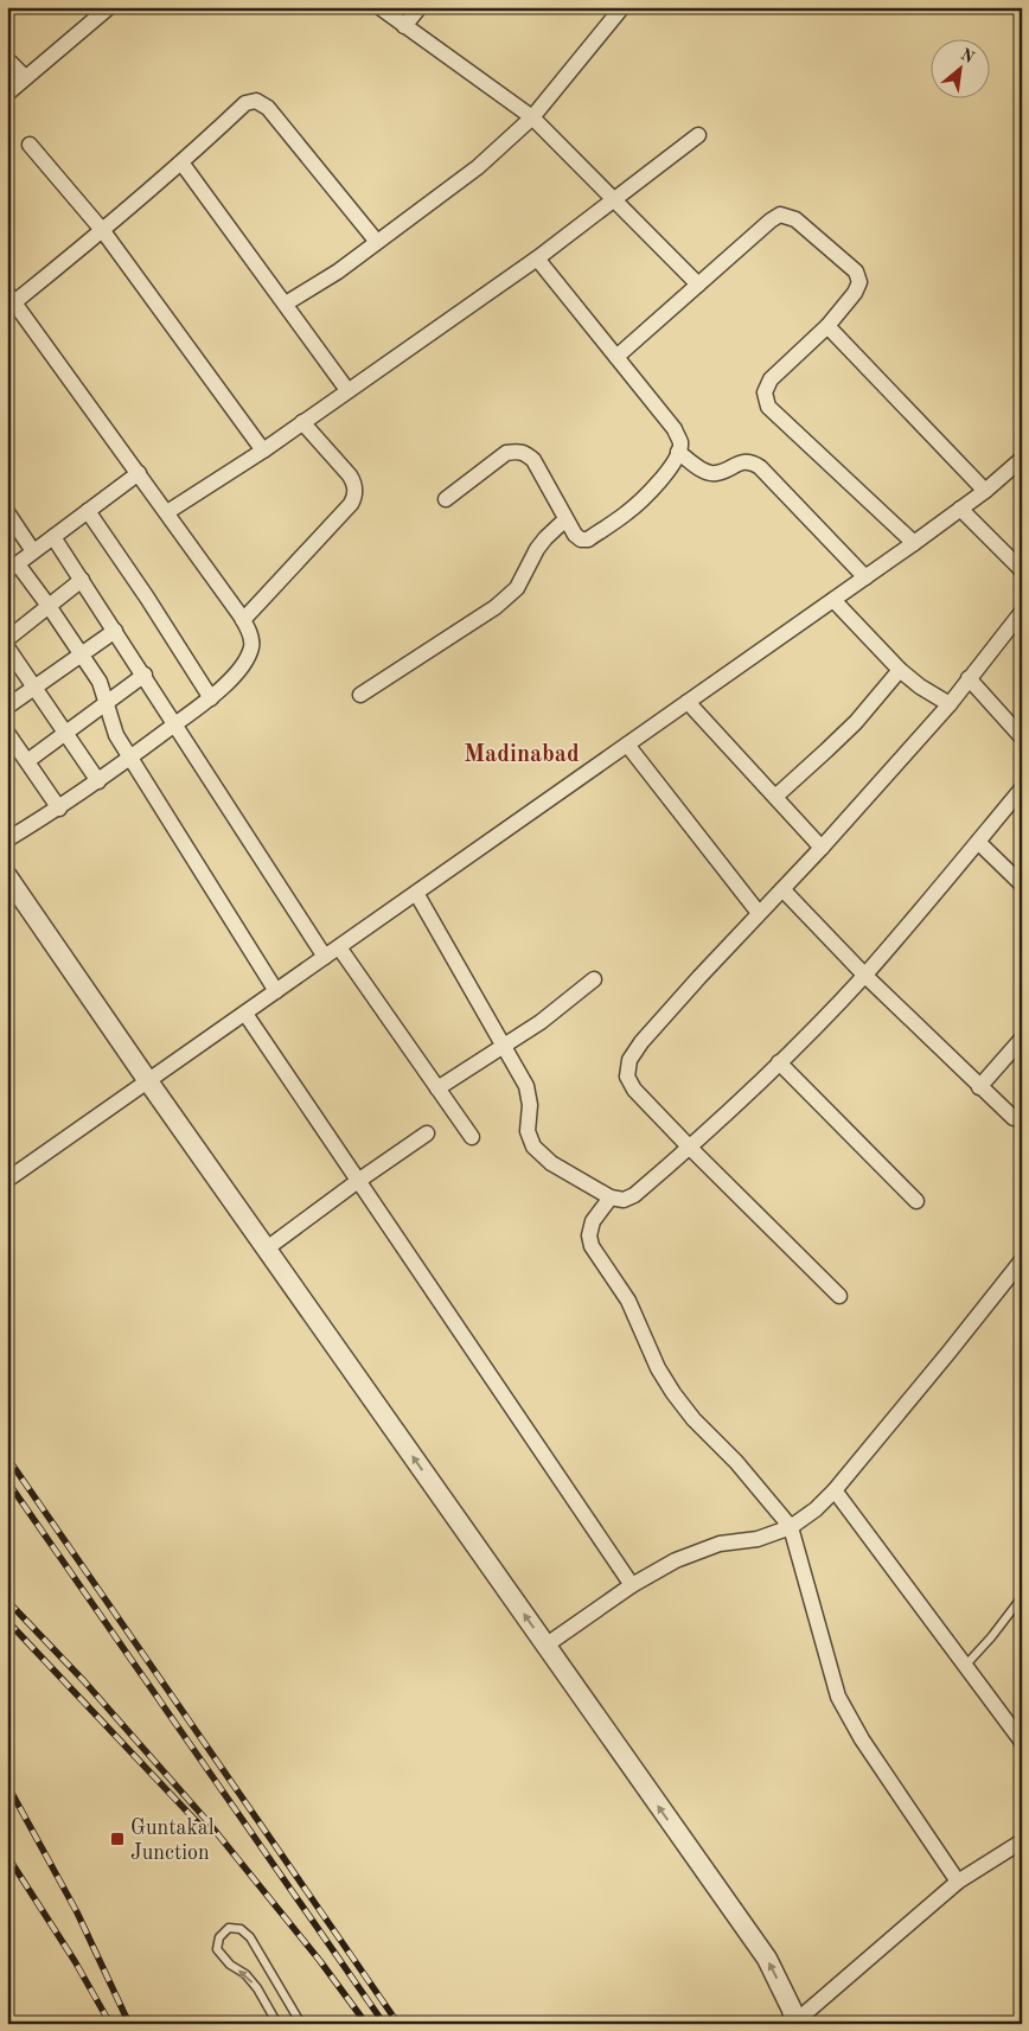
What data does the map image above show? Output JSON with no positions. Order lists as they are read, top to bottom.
{
  "districts": ["Madinabad"],
  "places": {
    "transit": ["Guntakal Junction"]
  },
  "north": "top right"
}
